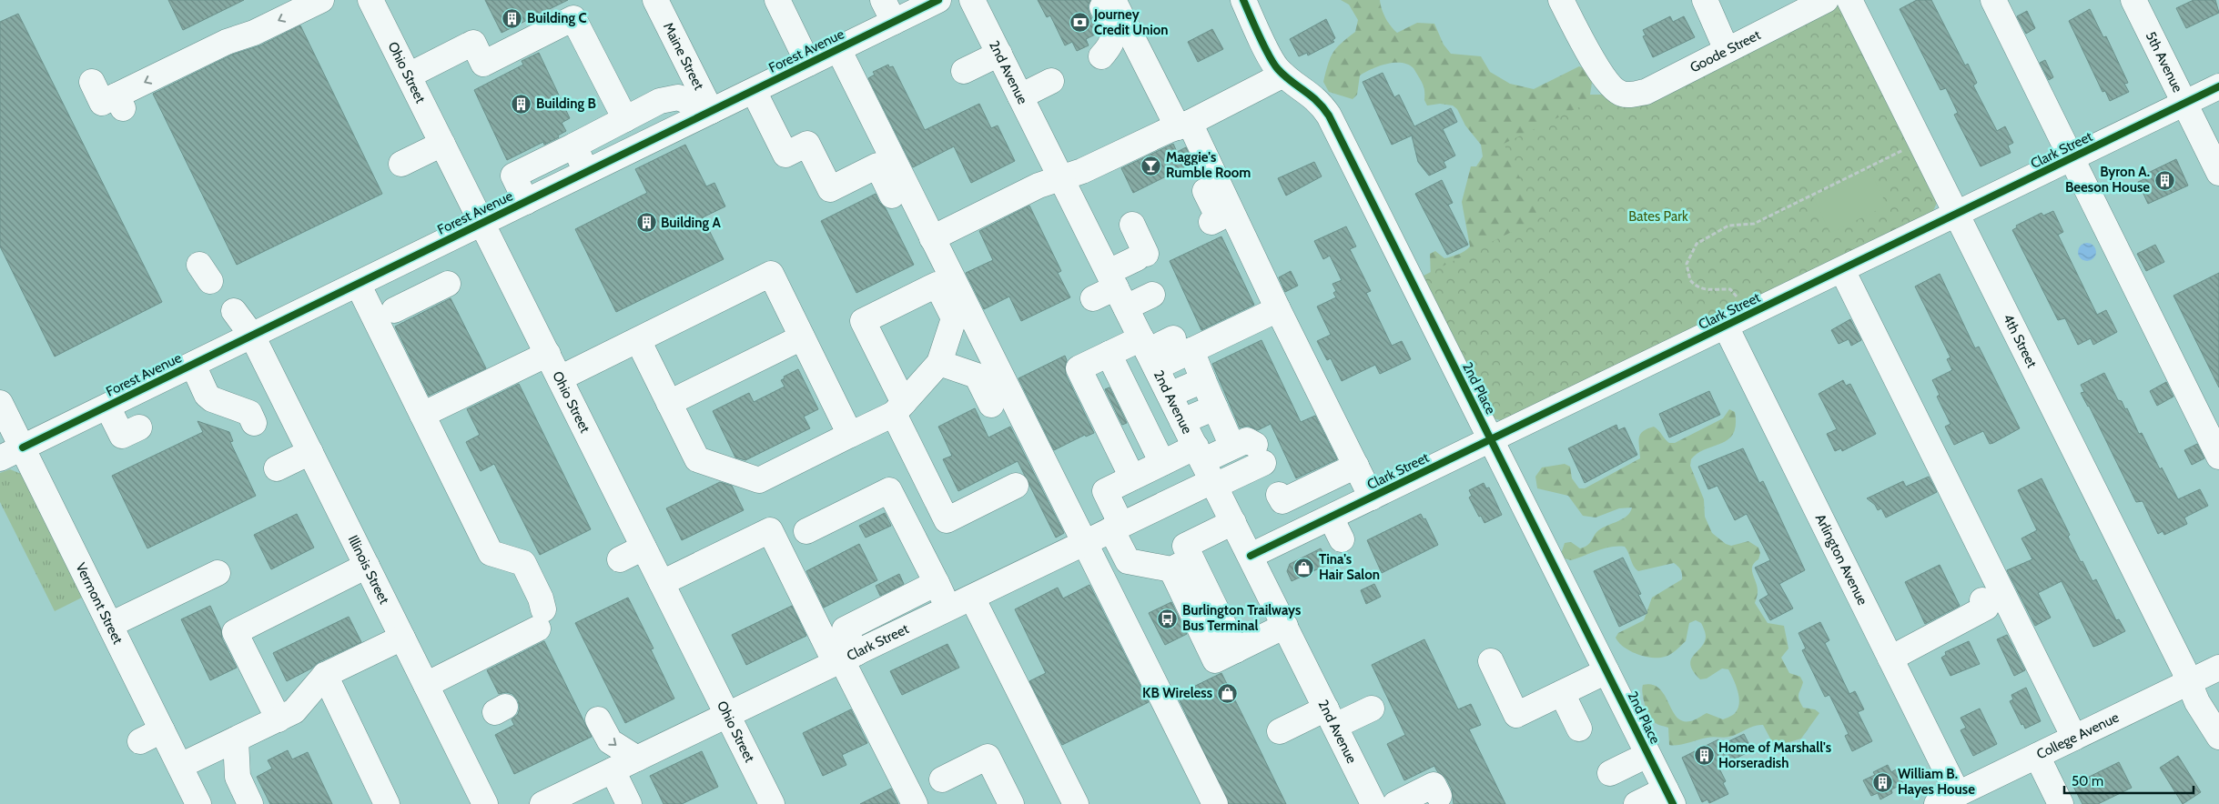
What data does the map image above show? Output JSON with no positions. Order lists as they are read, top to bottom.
{
  "streets": {
    "street": [
      "Forest Avenue",
      "Goode Street",
      "Maine Street",
      "5th Avenue",
      "Ohio Street",
      "2nd Avenue",
      "Clark Street",
      "4th Street",
      "2nd Place",
      "Arlington Avenue",
      "Illinois Street",
      "Vermont Street",
      "College Avenue"
    ]
  },
  "crossings": [
    ["Forest Avenue", "Maine Street"],
    ["Forest Avenue", "Ohio Street"],
    ["Forest Avenue", "Illinois Street"],
    ["Forest Avenue", "Vermont Street"],
    ["5th Avenue", "Clark Street"],
    ["Ohio Street", "Clark Street"],
    ["2nd Avenue", "Clark Street"],
    ["Clark Street", "4th Street"],
    ["Clark Street", "2nd Place"],
    ["Clark Street", "Arlington Avenue"],
    ["4th Street", "College Avenue"],
    ["Arlington Avenue", "College Avenue"]
  ],
  "parks": ["Bates Park"],
  "places": {
    "building": [
      "Building C",
      "Building B",
      "Byron A. Beeson House",
      "Building A",
      "Home of Marshall's Horseradish",
      "William B. Hayes House"
    ],
    "bank": ["Journey Credit Union"],
    "bar": ["Maggie's Rumble Room"],
    "shop": ["Tina's Hair Salon", "KB Wireless"],
    "bus stop": ["Burlington Trailways Bus Terminal"]
  },
  "scale_bar": "50 m"
}
